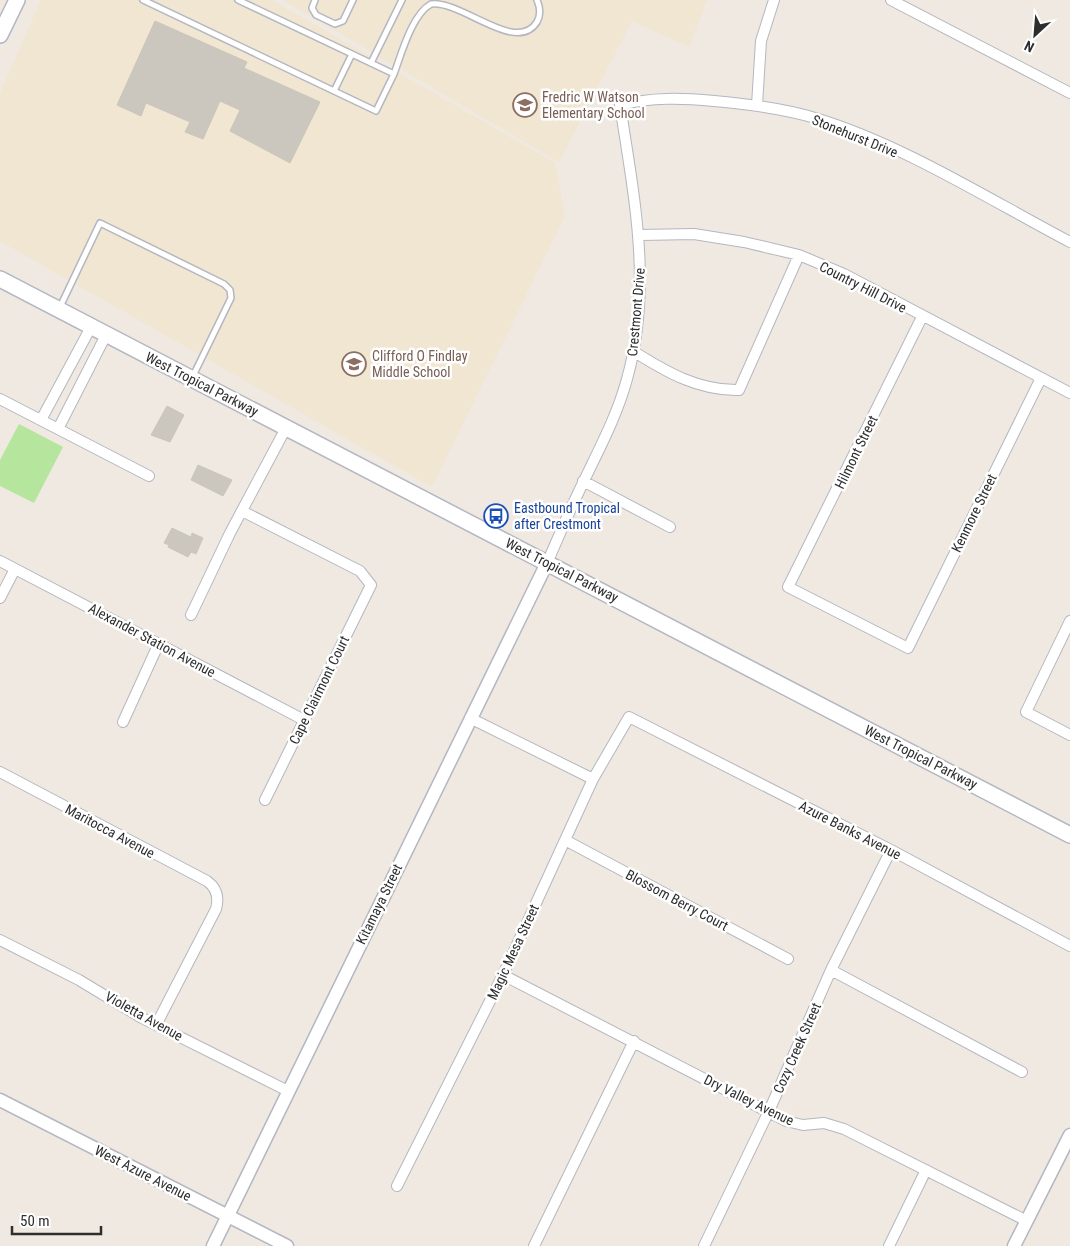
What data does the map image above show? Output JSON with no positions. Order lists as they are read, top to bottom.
{
  "streets": {
    "main road": ["West Tropical Parkway"],
    "street": [
      "Stonehurst Drive",
      "Country Hill Drive",
      "Crestmont Drive",
      "Hilmont Street",
      "Kenmore Street",
      "Alexander Station Avenue",
      "Cape Clairmont Court",
      "Azure Banks Avenue",
      "Maritocca Avenue",
      "Blossom Berry Court",
      "Kitamaya Street",
      "Magic Mesa Street",
      "Violetta Avenue",
      "Cozy Creek Street",
      "Dry Valley Avenue",
      "West Azure Avenue"
    ]
  },
  "crossings": [
    ["Stonehurst Drive", "Crestmont Drive"],
    ["Country Hill Drive", "Crestmont Drive"],
    ["Country Hill Drive", "Hilmont Street"],
    ["Country Hill Drive", "Kenmore Street"],
    ["Crestmont Drive", "West Tropical Parkway"],
    ["Crestmont Drive", "Kitamaya Street"],
    ["West Tropical Parkway", "Kitamaya Street"],
    ["Hilmont Street", "Kenmore Street"],
    ["Alexander Station Avenue", "Cape Clairmont Court"],
    ["Azure Banks Avenue", "Magic Mesa Street"],
    ["Azure Banks Avenue", "Cozy Creek Street"],
    ["Maritocca Avenue", "Violetta Avenue"],
    ["Blossom Berry Court", "Magic Mesa Street"],
    ["Kitamaya Street", "Violetta Avenue"],
    ["Kitamaya Street", "West Azure Avenue"],
    ["Magic Mesa Street", "Dry Valley Avenue"],
    ["Cozy Creek Street", "Dry Valley Avenue"]
  ],
  "places": {
    "school or university": ["Fredric W Watson Elementary School", "Clifford O Findlay Middle School"],
    "bus stop": ["Eastbound Tropical after Crestmont"]
  },
  "scale_bar": "50 m",
  "north": "bottom left"
}
